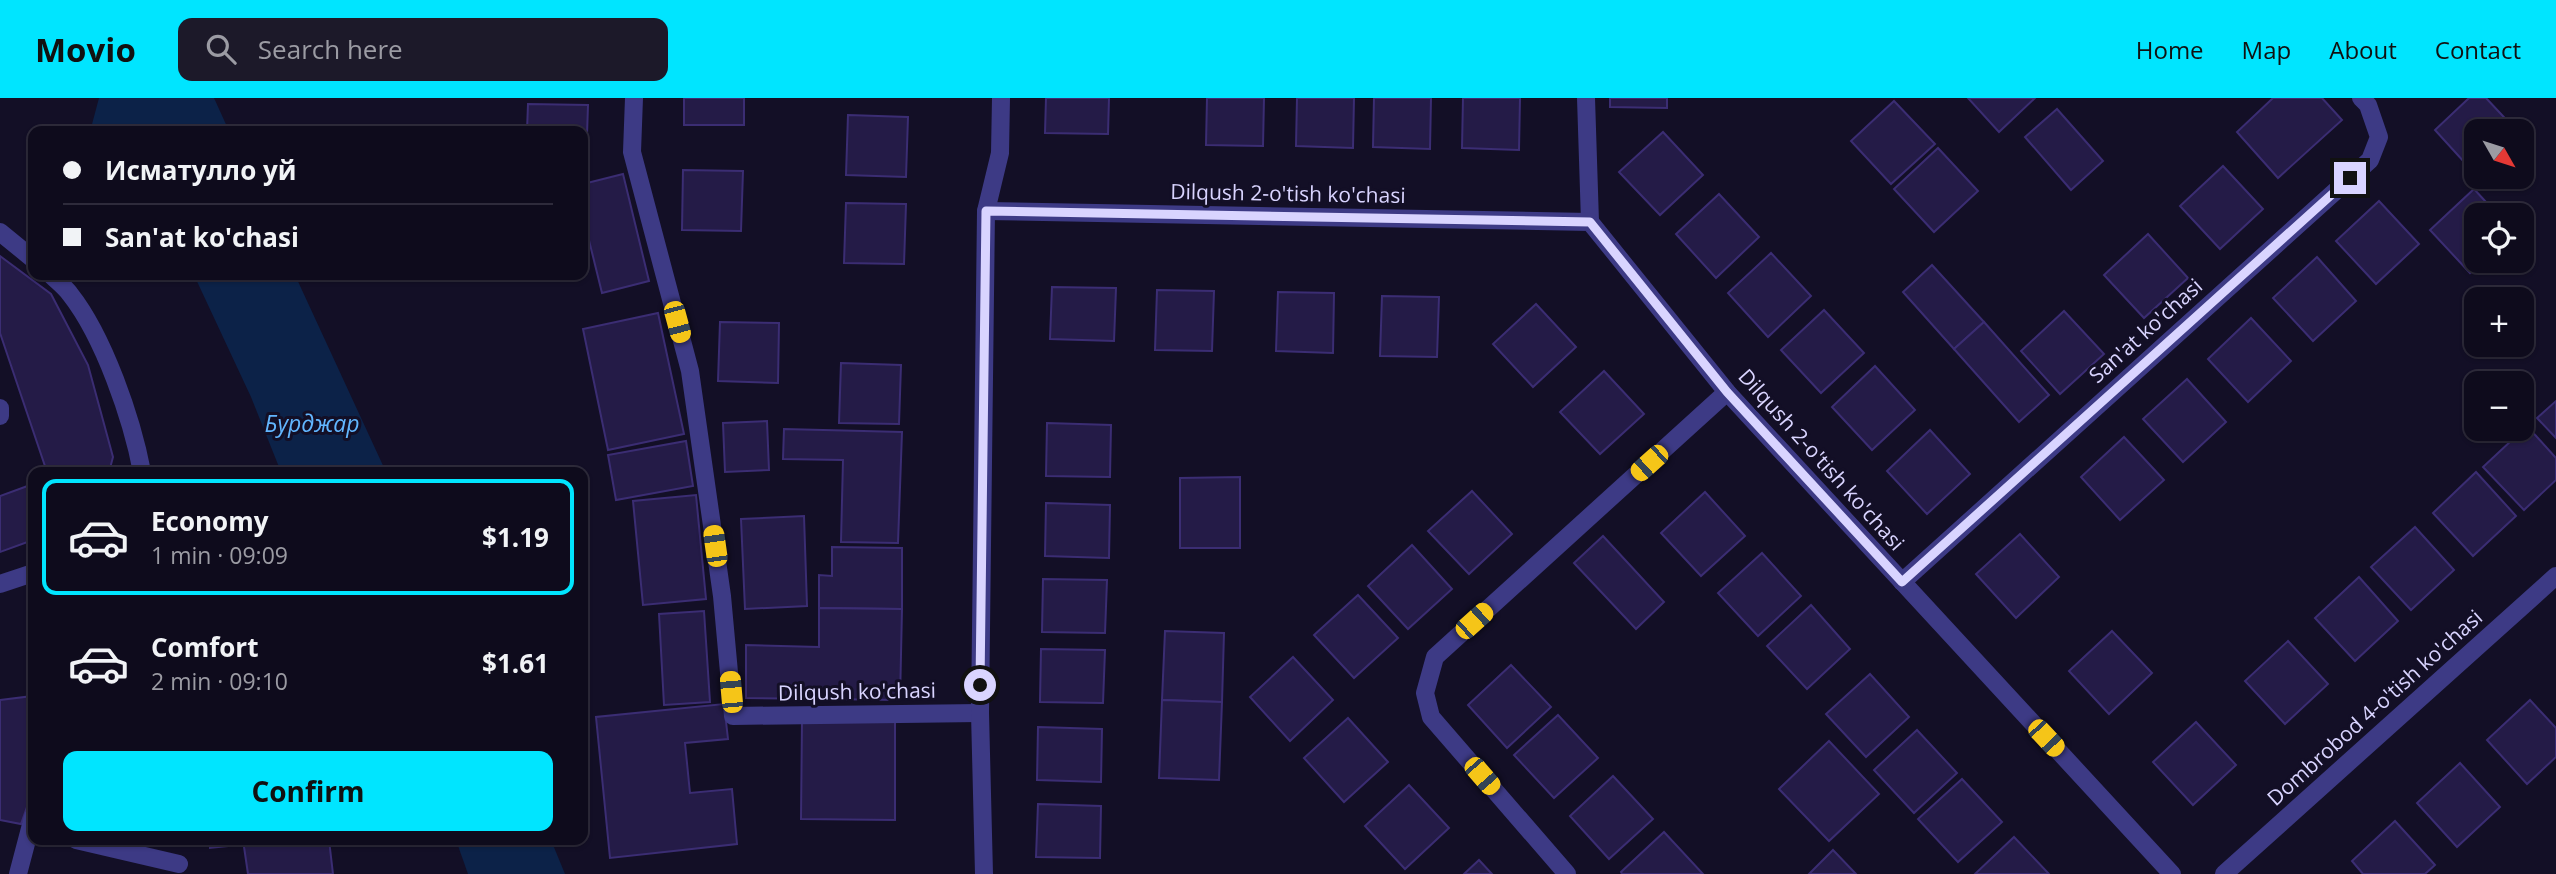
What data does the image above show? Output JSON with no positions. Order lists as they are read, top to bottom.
{
  "streets": {
    "street": [
      "Dilqush 2-o'tish ko'chasi",
      "San'at ko'chasi",
      "Dilqush ko'chasi",
      "Dombrobod 4-o'tish ko'chasi"
    ]
  },
  "crossings": [
    ["Dilqush 2-o'tish ko'chasi", "San'at ko'chasi"]
  ],
  "water": ["Бурджар"],
  "north": "bottom right",
  "page": {
    "header": "Movio",
    "search": "Search here",
    "nav": [
      "Home",
      "Map",
      "About",
      "Contact"
    ],
    "map_buttons": ["+", "−"],
    "banner": ["Исматулло уй", "San'at ko'chasi"],
    "list": [
      {
        "name": "Economy",
        "note": "1 min · 09:09",
        "value": "$1.19"
      },
      {
        "name": "Comfort",
        "note": "2 min · 09:10",
        "value": "$1.61"
      }
    ],
    "buttons": "Confirm"
  }
}
